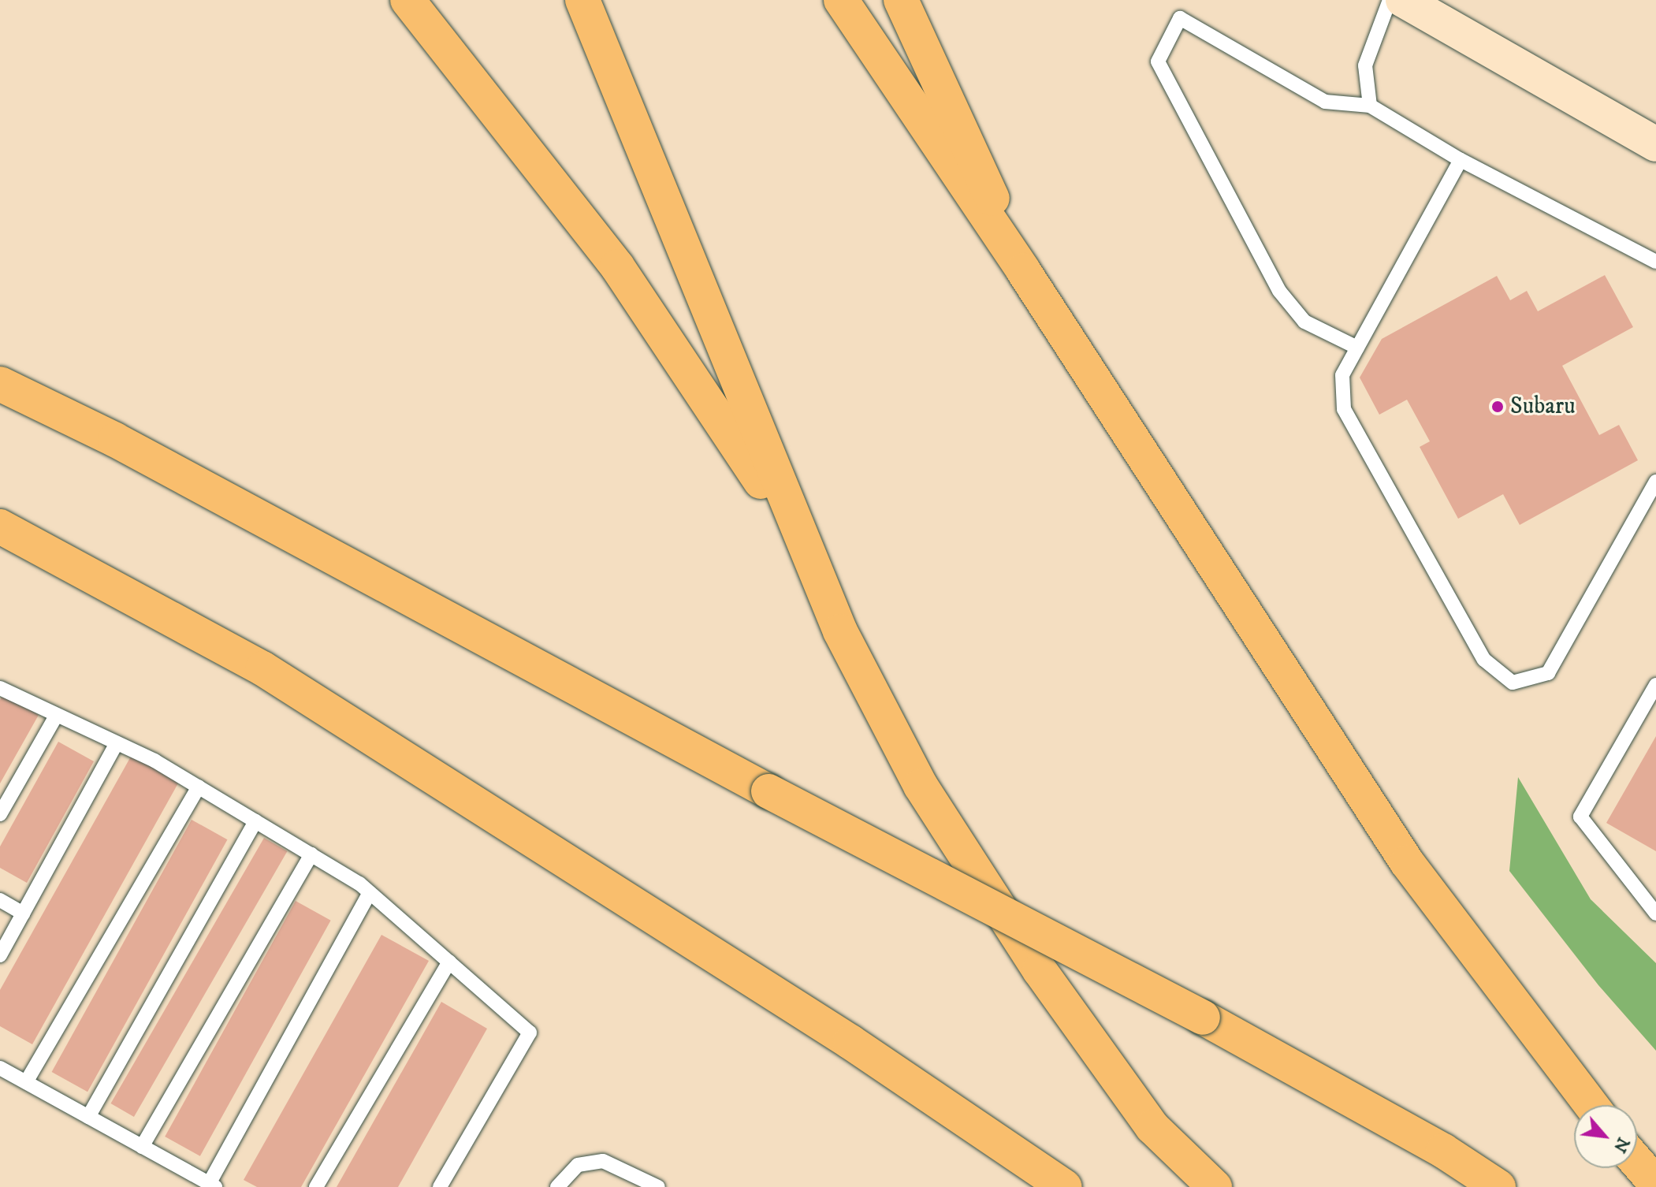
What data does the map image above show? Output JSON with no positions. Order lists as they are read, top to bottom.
{
  "places": ["Subaru"],
  "north": "bottom right"
}
